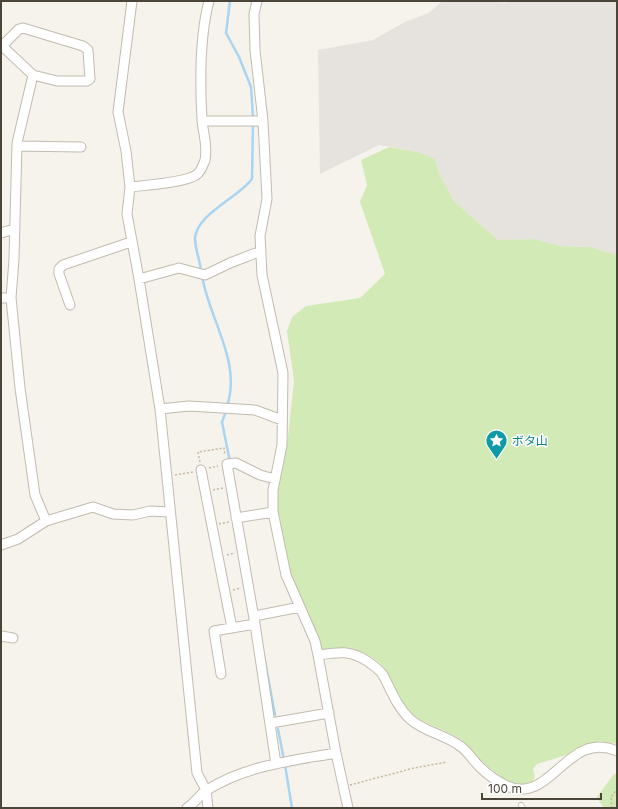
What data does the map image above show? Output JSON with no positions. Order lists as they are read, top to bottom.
{
  "places": {
    "place": ["ボタ山"]
  },
  "scale_bar": "100 m"
}
